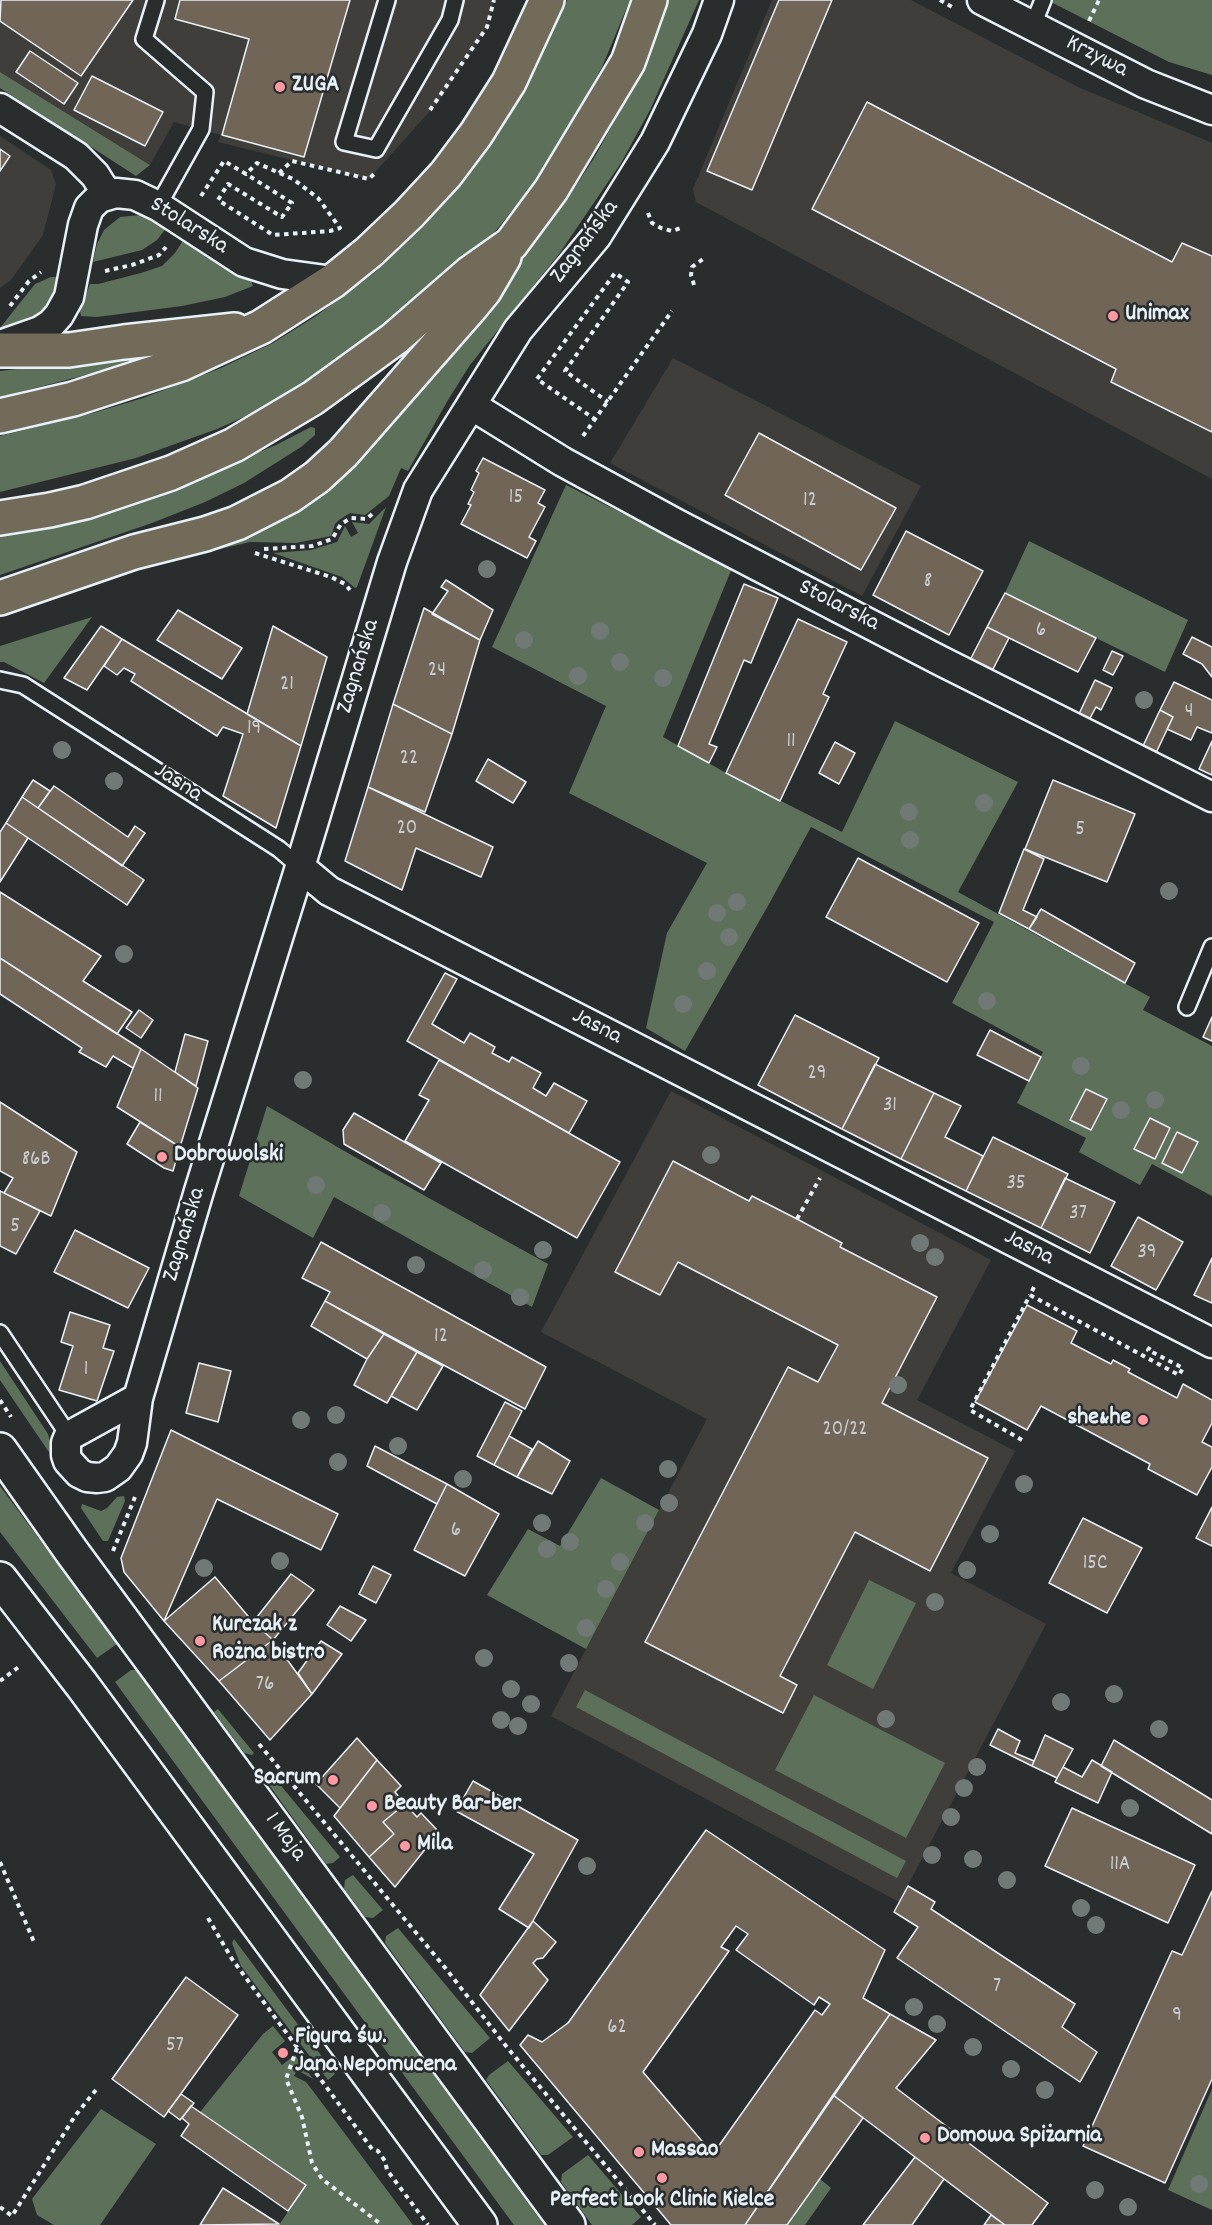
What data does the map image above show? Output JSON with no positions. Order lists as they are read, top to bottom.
{
  "streets": {
    "main road": ["1 Maja"],
    "street": [
      "Krzywa",
      "Stolarska",
      "Zagnańska",
      "Jasna"
    ]
  },
  "crossings": [
    ["Stolarska", "Zagnańska"],
    ["Zagnańska", "Jasna"]
  ],
  "places": [
    "ZUGA",
    "Unimax",
    "Dobrowolski",
    "she&he",
    "Kurczak z Rożna bistro",
    "Sacrum",
    "Beauty Bar-ber",
    "Mila",
    "Figura św. Jana Nepomucena",
    "Domowa Spiżarnia",
    "Massao",
    "Perfect Look Clinic Kielce"
  ],
  "house_numbers": [
    "15",
    "12",
    "8",
    "6",
    "24",
    "21",
    "4",
    "19",
    "11",
    "22",
    "20",
    "5",
    "29",
    "11",
    "31",
    "86B",
    "35",
    "37",
    "5",
    "39",
    "12",
    "1",
    "20/22",
    "6",
    "15C",
    "76",
    "11A",
    "7",
    "9",
    "62",
    "57"
  ]
}
